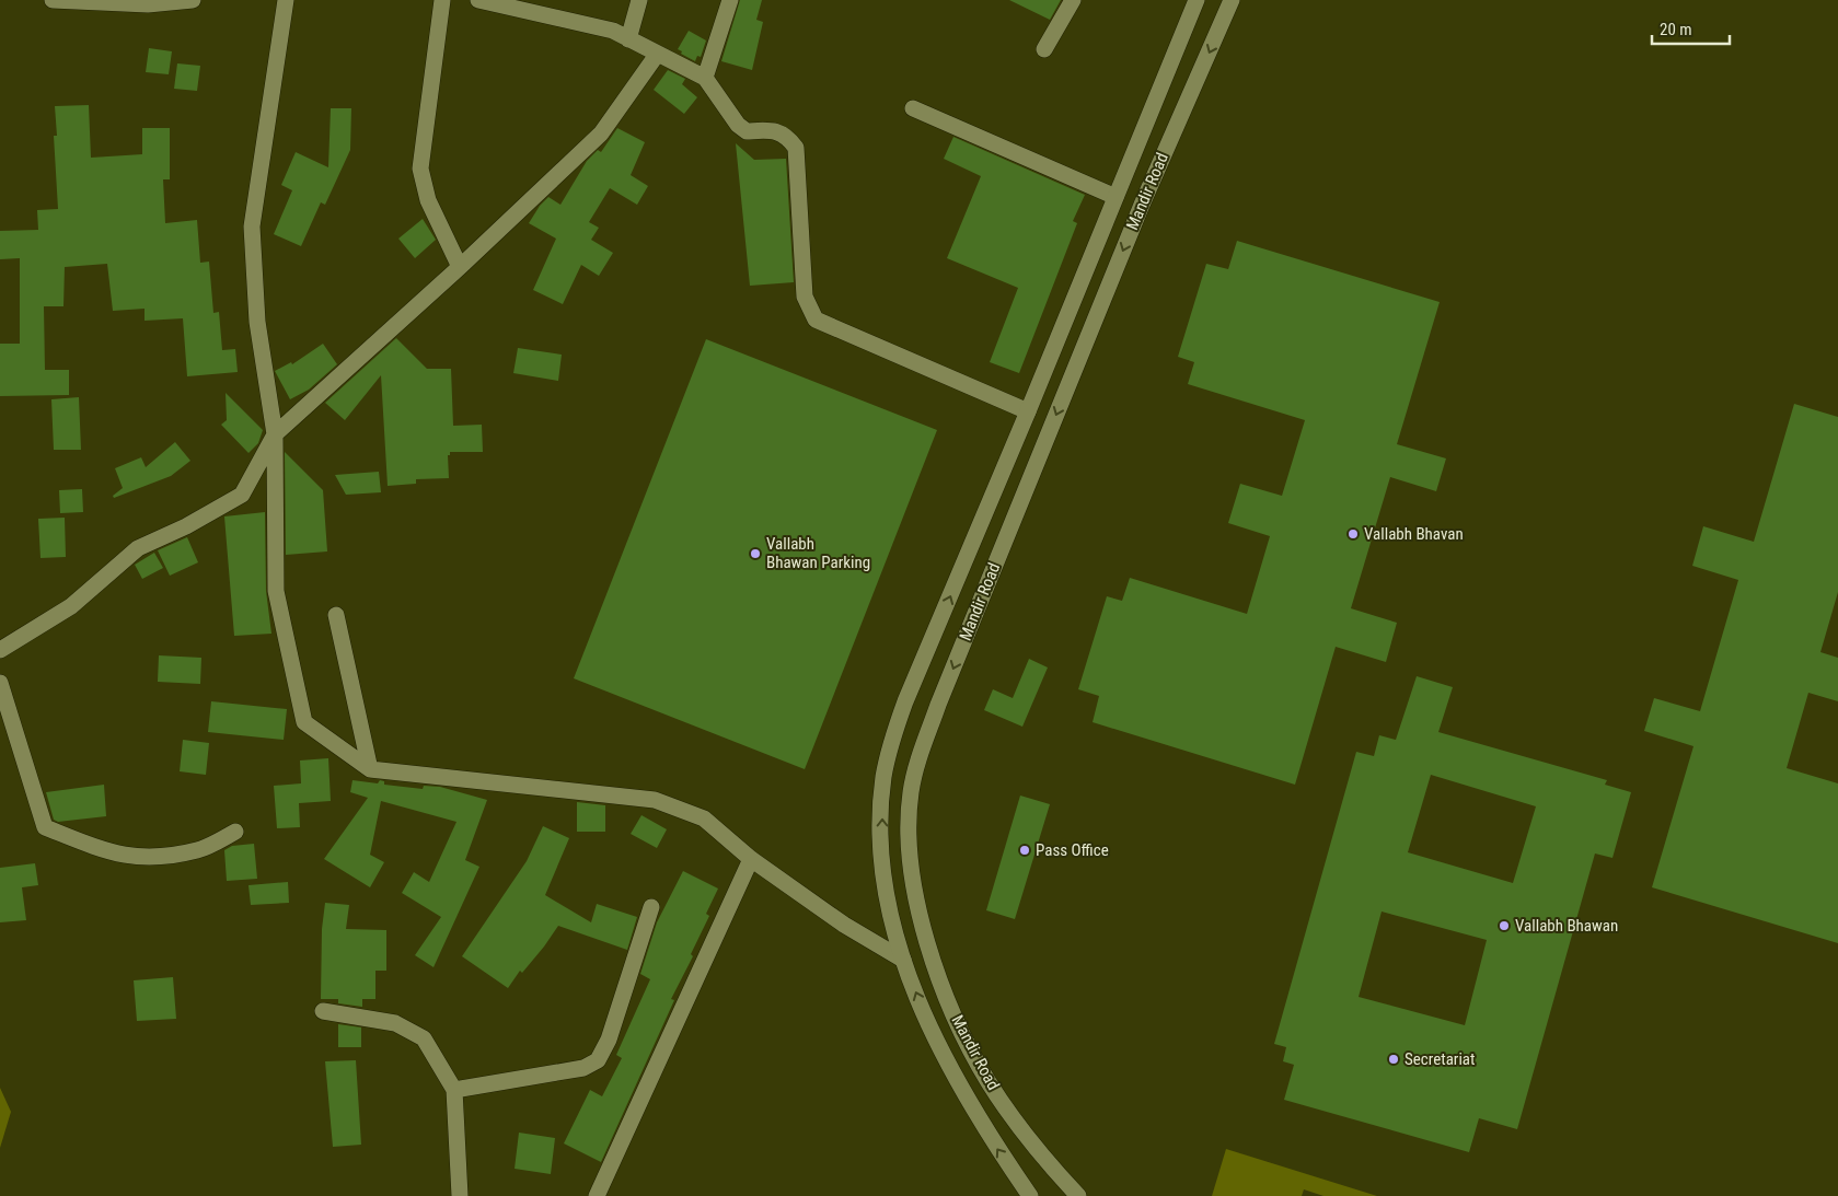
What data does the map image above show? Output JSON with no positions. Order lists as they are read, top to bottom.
{
  "streets": {
    "street": ["Mandir Road"]
  },
  "places": [
    "Vallabh Bhavan",
    "Vallabh Bhawan Parking",
    "Pass Office",
    "Vallabh Bhawan",
    "Secretariat"
  ],
  "scale_bar": "20 m"
}
